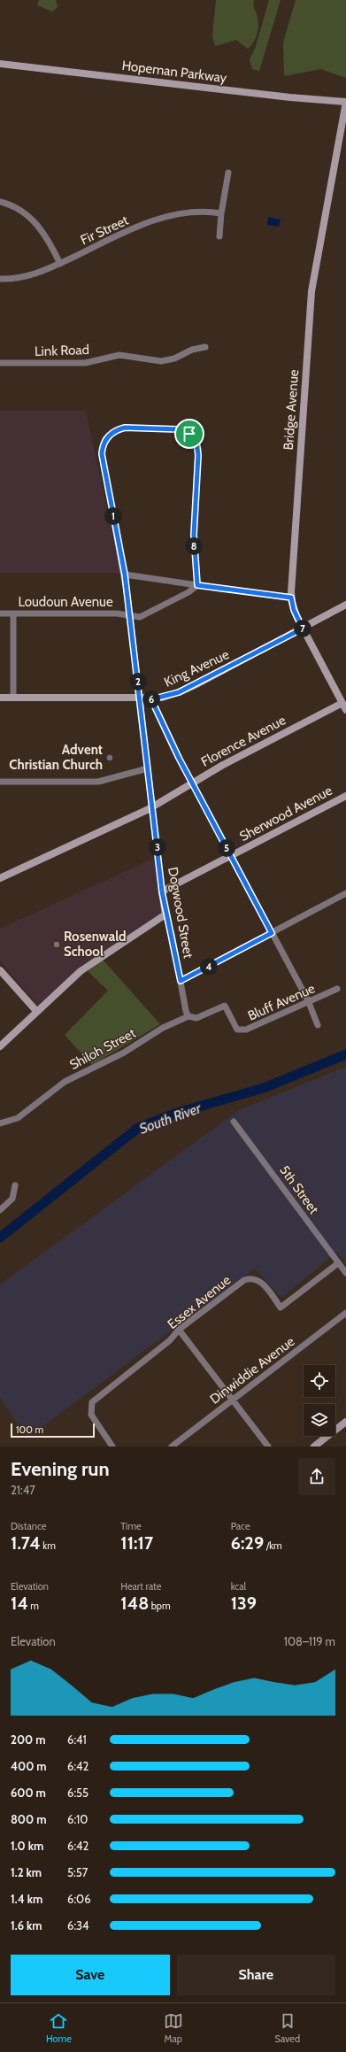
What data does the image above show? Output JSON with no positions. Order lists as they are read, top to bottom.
{
  "streets": {
    "street": [
      "Hopeman Parkway",
      "Fir Street",
      "Link Road",
      "Bridge Avenue",
      "Loudoun Avenue",
      "King Avenue",
      "Florence Avenue",
      "Sherwood Avenue",
      "Dogwood Street",
      "Bluff Avenue",
      "Shiloh Street",
      "5th Street",
      "Essex Avenue",
      "Dinwiddie Avenue"
    ]
  },
  "crossings": [
    ["Hopeman Parkway", "Bridge Avenue"],
    ["Bridge Avenue", "King Avenue"],
    ["Bridge Avenue", "Florence Avenue"],
    ["Loudoun Avenue", "Dogwood Street"],
    ["King Avenue", "Dogwood Street"],
    ["Florence Avenue", "Dogwood Street"],
    ["Sherwood Avenue", "Dogwood Street"],
    ["Bluff Avenue", "Shiloh Street"],
    ["5th Street", "Essex Avenue"]
  ],
  "water": ["South River"],
  "places": ["Advent Christian Church", "Rosenwald School"],
  "scale_bar": "100 m",
  "page": {
    "pins": [
      "1",
      "8",
      "7",
      "2",
      "6",
      "3",
      "5",
      "4"
    ],
    "scale": "100 m",
    "heading": ["Evening run", "21:47"],
    "stats": [
      ["Distance", "1.74 km"],
      ["Time", "11:17"],
      ["Pace", "6:29 /km"],
      ["Elevation", "14 m"],
      ["Heart rate", "148 bpm"],
      ["kcal", "139"]
    ],
    "chart": ["Elevation", "108–119 m"],
    "list": [
      {
        "name": "200 m",
        "note": "6:41"
      },
      {
        "name": "400 m",
        "note": "6:42"
      },
      {
        "name": "600 m",
        "note": "6:55"
      },
      {
        "name": "800 m",
        "note": "6:10"
      },
      {
        "name": "1.0 km",
        "note": "6:42"
      },
      {
        "name": "1.2 km",
        "note": "5:57"
      },
      {
        "name": "1.4 km",
        "note": "6:06"
      },
      {
        "name": "1.6 km",
        "note": "6:34"
      }
    ],
    "buttons": ["Save", "Share"],
    "tabs": ["Home", "Map", "Saved"]
  }
}
